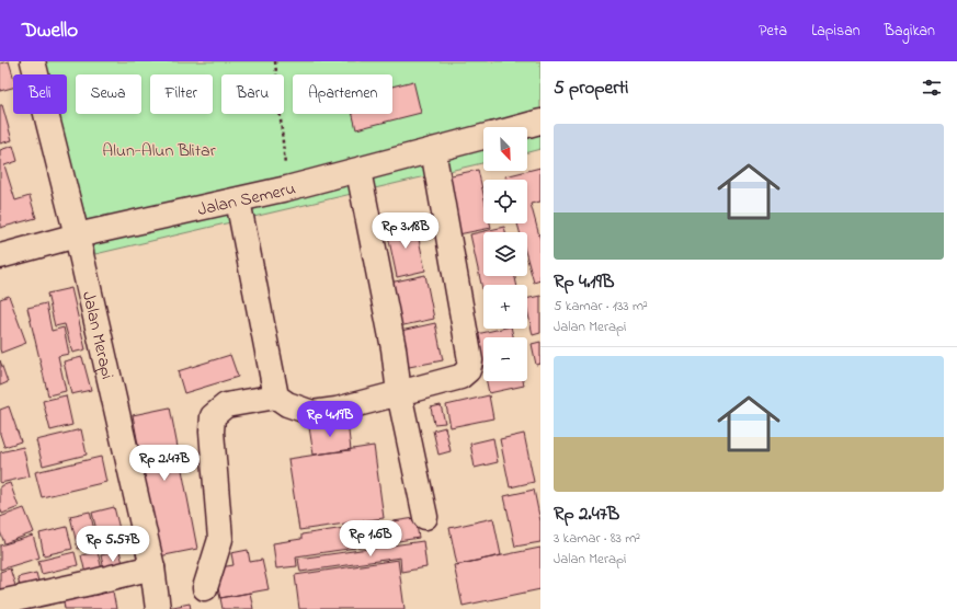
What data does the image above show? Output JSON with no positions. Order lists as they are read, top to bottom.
{
  "streets": {
    "street": ["Jalan Semeru", "Jalan Merapi"]
  },
  "crossings": [
    ["Jalan Semeru", "Jalan Merapi"]
  ],
  "parks": ["Alun-Alun Blitar"],
  "north": "bottom right",
  "page": {
    "header": "Dwello",
    "nav": ["Peta", "Lapisan", "Bagikan"],
    "heading": "5 properti",
    "chip": [
      "Beli",
      "Sewa",
      "Filter",
      "Baru",
      "Apartemen"
    ],
    "list": [
      {
        "name": "Rp 4.19B",
        "note": "5 kamar · 133 m² · Jalan Merapi"
      },
      {
        "name": "Rp 2.47B",
        "note": "3 kamar · 83 m² · Jalan Merapi"
      }
    ],
    "map_buttons": ["+", "−"],
    "price": [
      "Rp 3.18B",
      "Rp 4.19B",
      "Rp 2.47B",
      "Rp 1.6B",
      "Rp 5.57B"
    ]
  }
}
